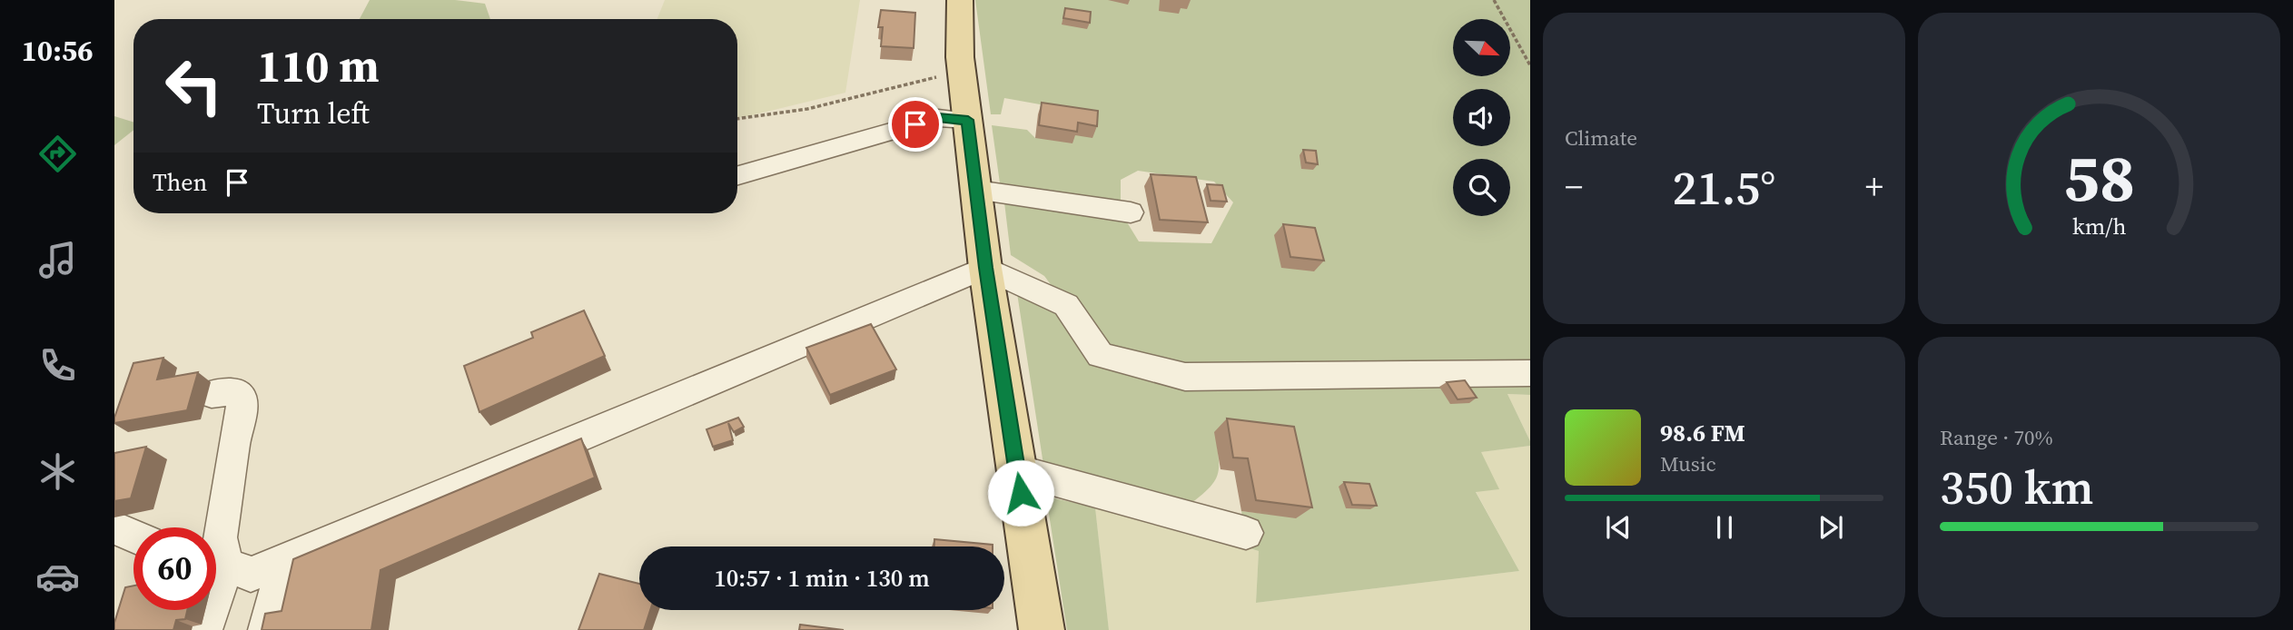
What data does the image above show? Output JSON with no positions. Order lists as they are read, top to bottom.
{
  "north": "bottom right",
  "page": {
    "tabs": "10:56",
    "tile": [
      "Climate",
      ["Range · 70%", "350 km"]
    ],
    "turn": ["110 m", "Turn left"],
    "then": "Then",
    "heat": ["−", "21.5°", "+"],
    "song": ["98.6 FM", "Music"],
    "limit": "60",
    "trip": "10:57 · 1 min · 130 m",
    "gauge": ["58", "km/h"]
  }
}
